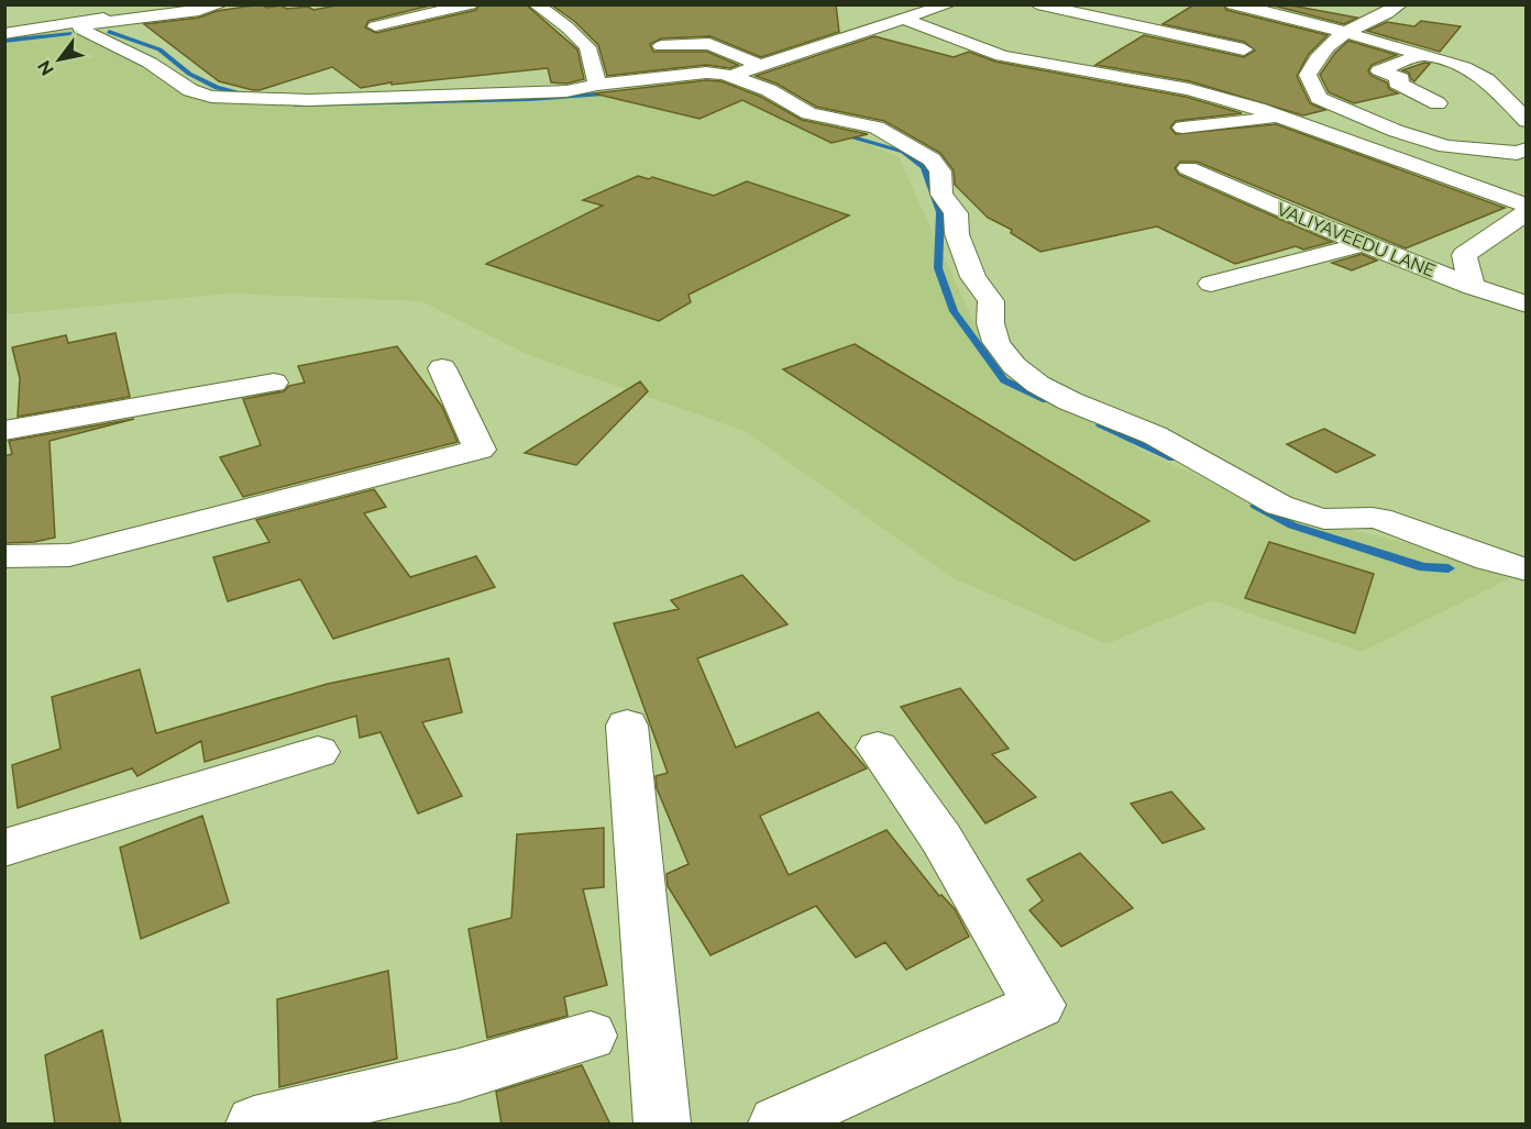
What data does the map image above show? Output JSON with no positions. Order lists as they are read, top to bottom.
{
  "streets": {
    "street": ["VALIYAVEEDU LANE"]
  },
  "north": "bottom left"
}
